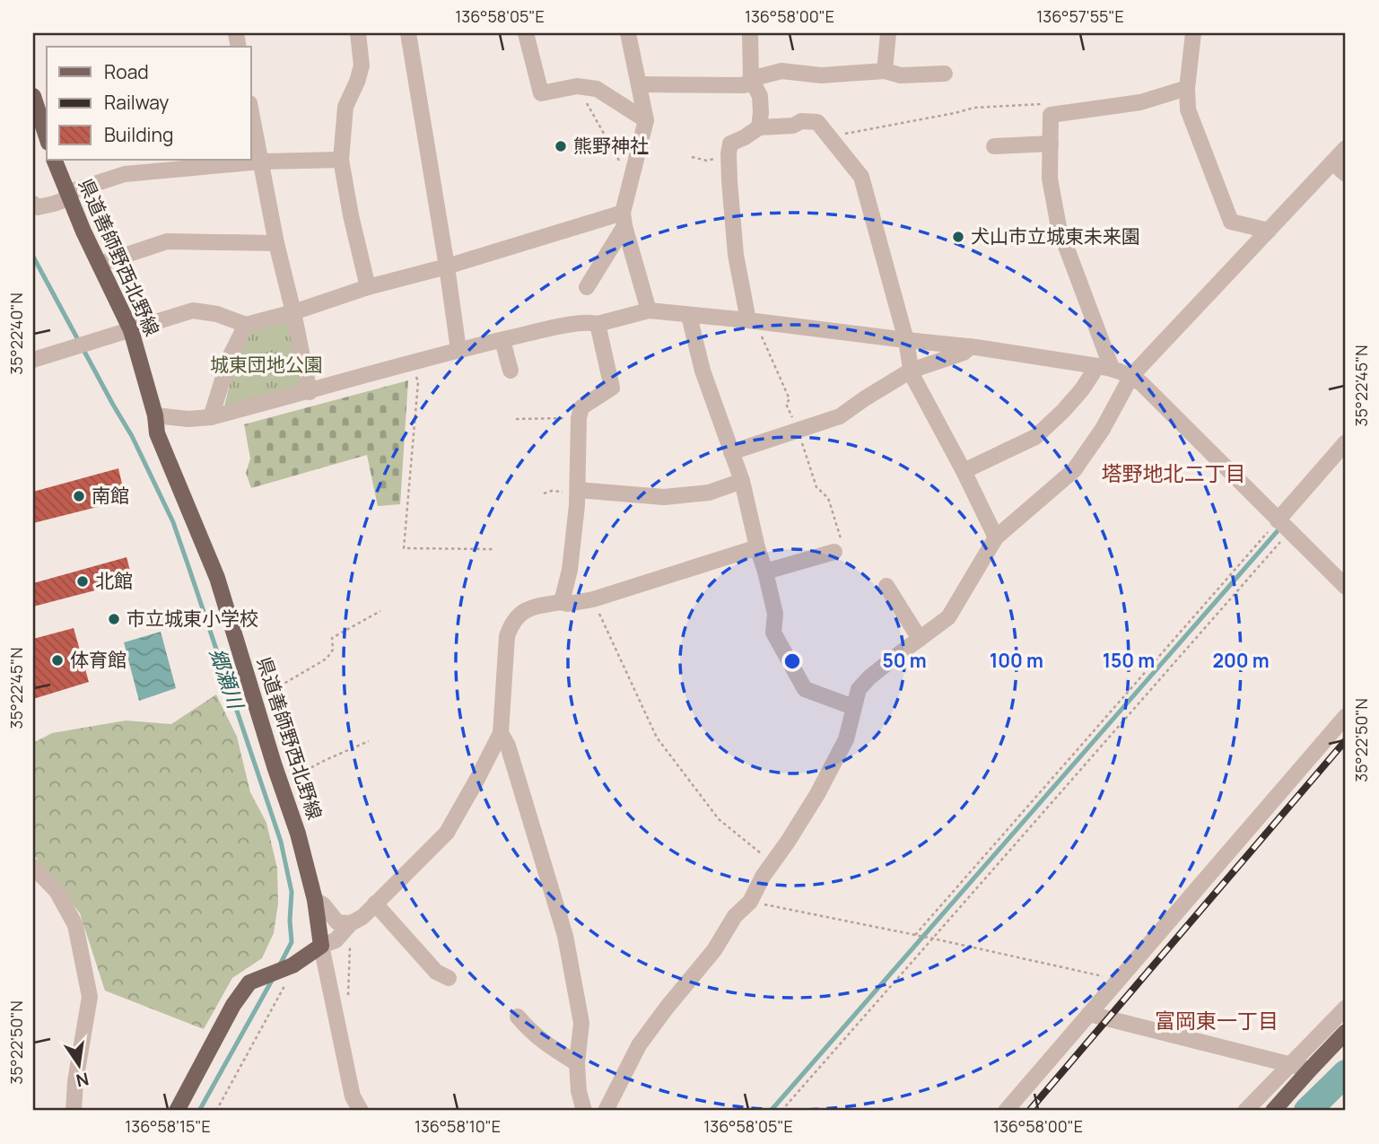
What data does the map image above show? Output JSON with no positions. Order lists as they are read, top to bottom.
{
  "streets": {
    "main road": ["県道善師野西北野線"]
  },
  "districts": ["塔野地北二丁目", "富岡東一丁目"],
  "water": ["郷瀬川"],
  "parks": ["城東団地公園"],
  "places": [
    "熊野神社",
    "犬山市立城東未来園",
    "南館",
    "北館",
    "市立城東小学校",
    "体育館"
  ],
  "legend": ["Road", "Railway", "Building"],
  "north": "bottom",
  "coordinates": [
    "136°58'05\"E",
    "136°58'00\"E",
    "136°57'55\"E",
    "35°22'40\"N",
    "35°22'45\"N",
    "35°22'50\"N",
    "136°58'15\"E",
    "136°58'10\"E"
  ],
  "rings": [
    "50 m",
    "100 m",
    "150 m",
    "200 m"
  ]
}
